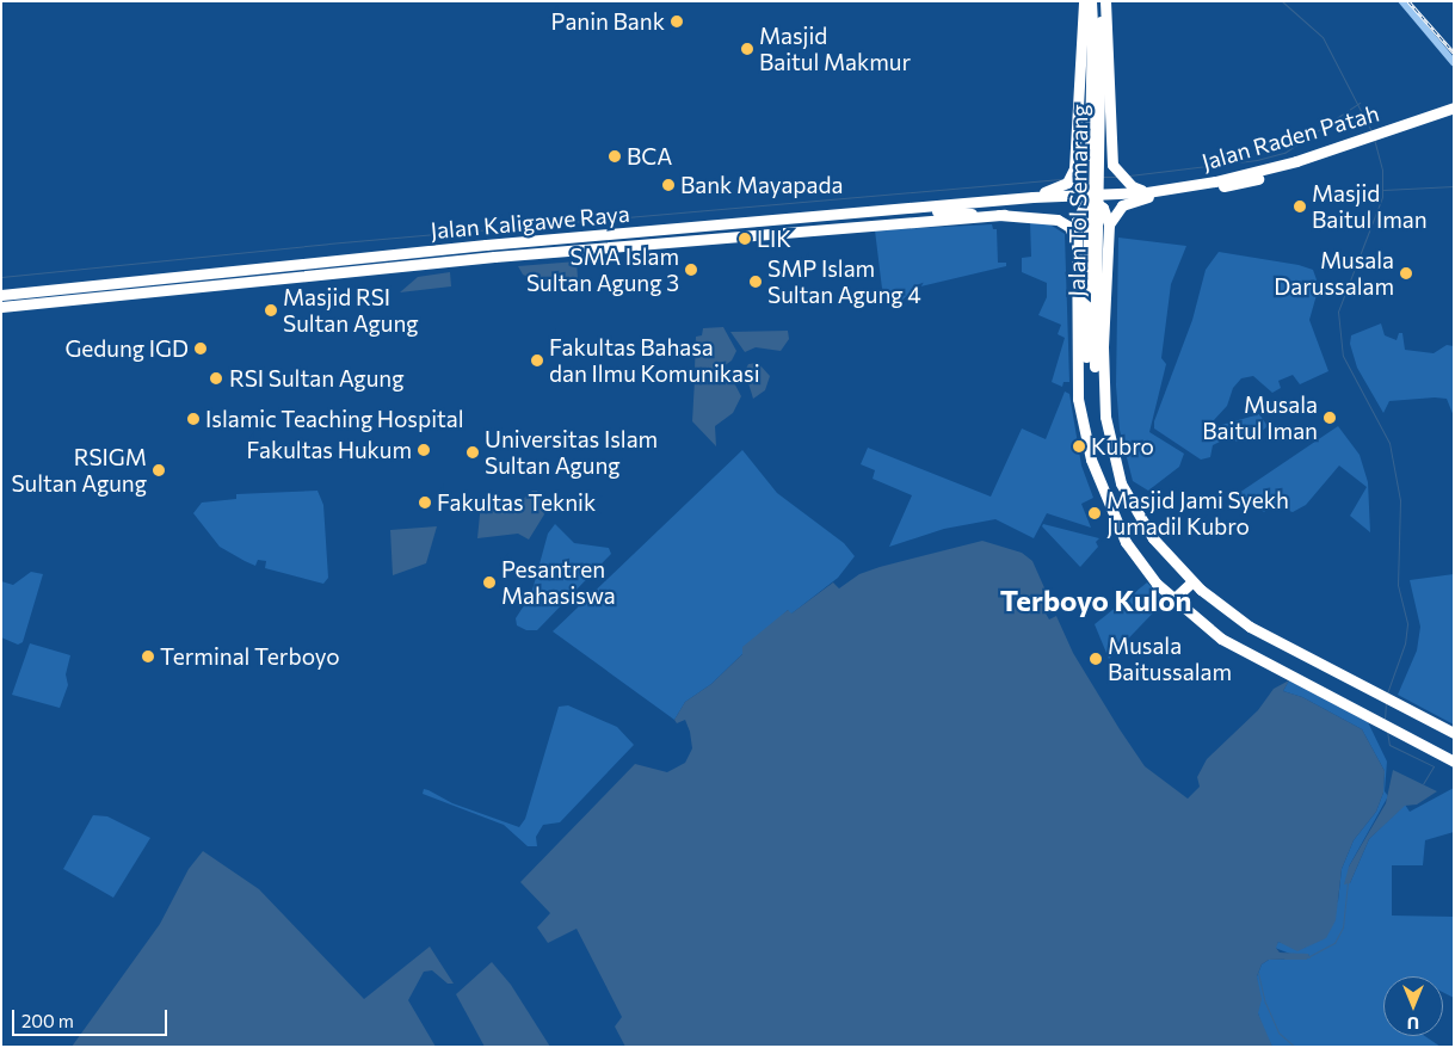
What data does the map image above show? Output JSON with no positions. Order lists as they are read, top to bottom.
{
  "streets": {
    "highway": ["Jalan Raden Patah", "Jalan Tol Semarang", "Jalan Kaligawe Raya"]
  },
  "crossings": [
    ["Jalan Raden Patah", "Jalan Kaligawe Raya"]
  ],
  "districts": ["Terboyo Kulon"],
  "places": [
    "Panin Bank",
    "Masjid Baitul Makmur",
    "BCA",
    "Bank Mayapada",
    "Masjid Baitul Iman",
    "LIK",
    "SMA Islam Sultan Agung 3",
    "Musala Darussalam",
    "SMP Islam Sultan Agung 4",
    "Masjid RSI Sultan Agung",
    "Gedung IGD",
    "Fakultas Bahasa dan Ilmu Komunikasi",
    "RSI Sultan Agung",
    "Musala Baitul Iman",
    "Islamic Teaching Hospital",
    "Kubro",
    "Fakultas Hukum",
    "Universitas Islam Sultan Agung",
    "RSIGM Sultan Agung",
    "Fakultas Teknik",
    "Masjid Jami Syekh Jumadil Kubro",
    "Pesantren Mahasiswa",
    "Terminal Terboyo",
    "Musala Baitussalam"
  ],
  "scale_bar": "200 m",
  "north": "bottom"
}
